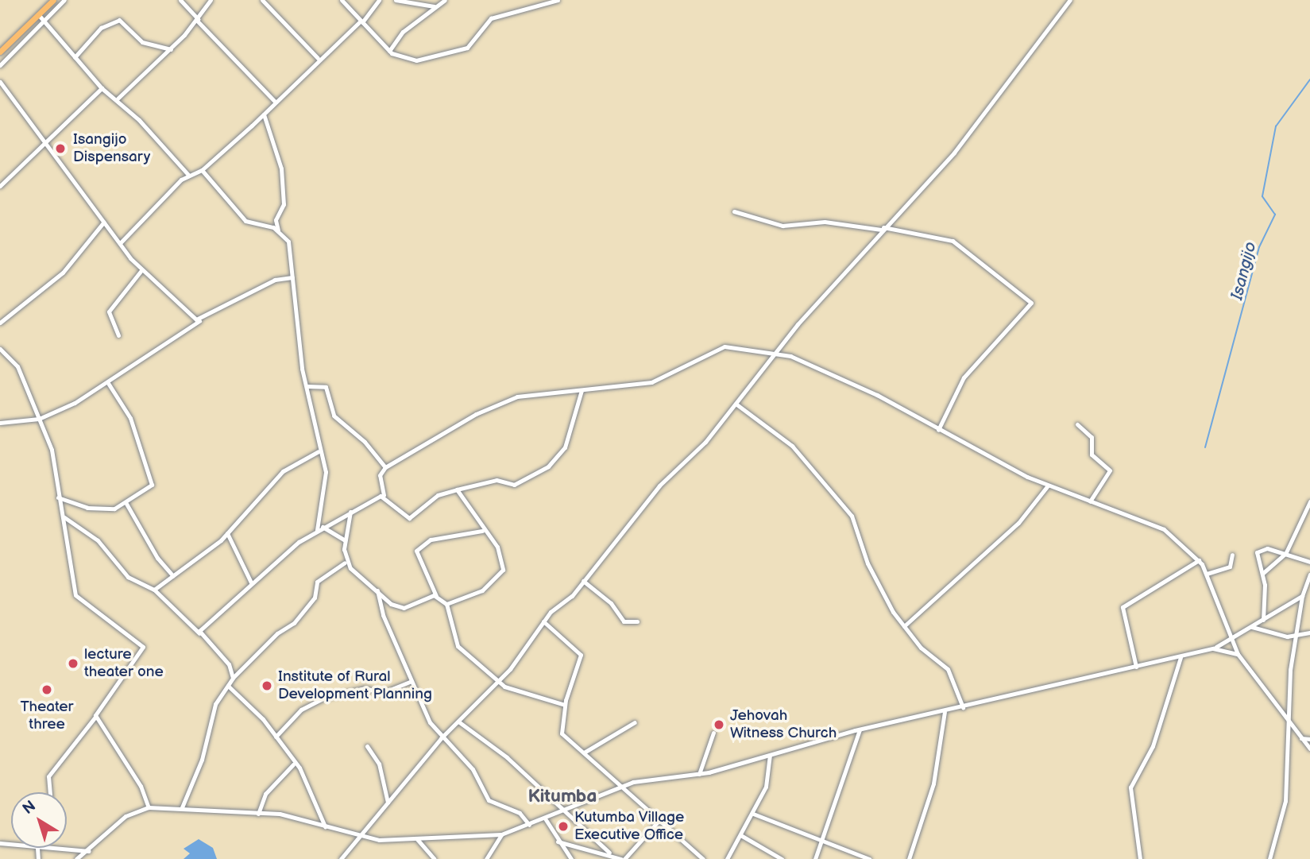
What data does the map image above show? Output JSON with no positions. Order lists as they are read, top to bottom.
{
  "districts": ["Kitumba"],
  "water": ["Isangijo"],
  "places": [
    "Isangijo Dispensary",
    "lecture theater one",
    "Institute of Rural Development Planning",
    "Theater three",
    "Jehovah Witness Church",
    "Kutumba Village Executive Office"
  ],
  "north": "top left"
}
